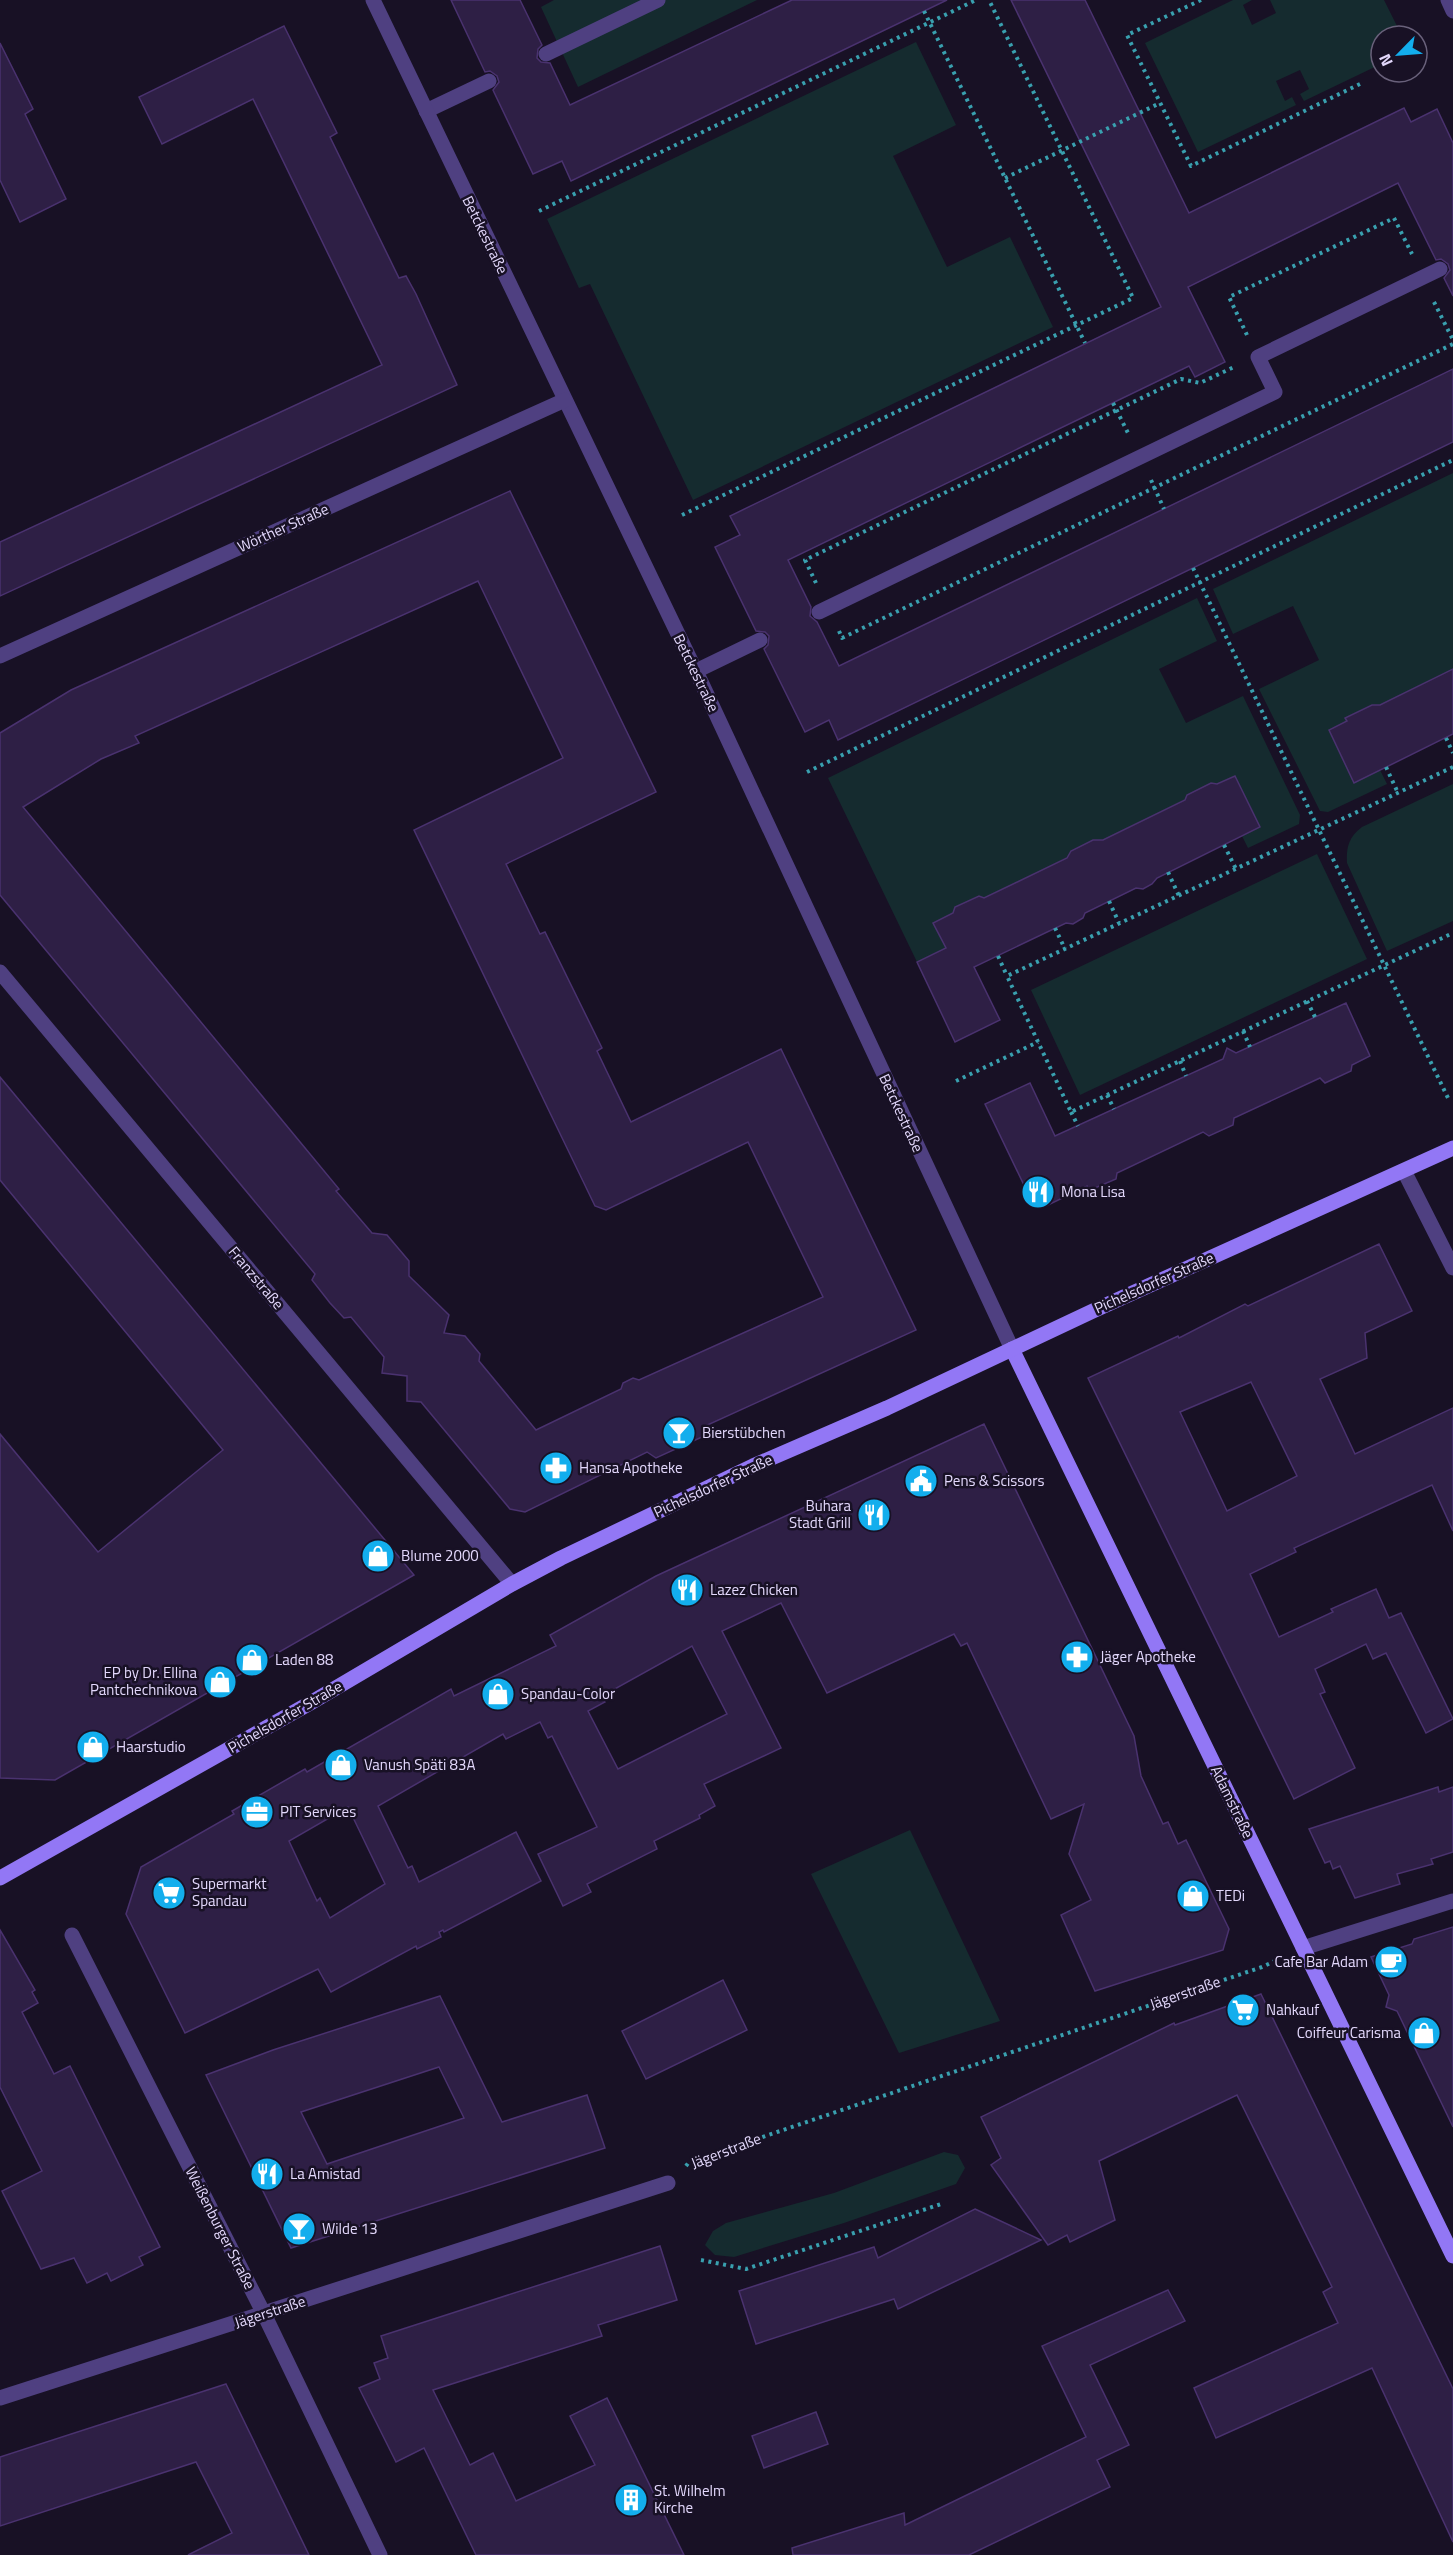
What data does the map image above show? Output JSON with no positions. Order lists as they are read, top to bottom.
{
  "streets": {
    "street": [
      "Betckestraße",
      "Wörther Straße",
      "Franzstraße",
      "Pichelsdorfer Straße",
      "Adamstraße",
      "Jägerstraße",
      "Weißenburger Straße"
    ]
  },
  "crossings": [
    ["Betckestraße", "Wörther Straße"],
    ["Betckestraße", "Pichelsdorfer Straße"],
    ["Betckestraße", "Adamstraße"],
    ["Franzstraße", "Pichelsdorfer Straße"],
    ["Pichelsdorfer Straße", "Adamstraße"],
    ["Adamstraße", "Jägerstraße"],
    ["Jägerstraße", "Weißenburger Straße"]
  ],
  "places": {
    "restaurant": [
      "Mona Lisa",
      "Buhara Stadt Grill",
      "Lazez Chicken",
      "La Amistad"
    ],
    "bar": ["Bierstübchen", "Wilde 13"],
    "pharmacy": ["Hansa Apotheke", "Jäger Apotheke"],
    "public building": ["Pens & Scissors"],
    "shop": [
      "Blume 2000",
      "Laden 88",
      "EP by Dr. Ellina Pantchechnikova",
      "Spandau-Color",
      "Haarstudio",
      "Vanush Späti 83A",
      "TEDi",
      "Coiffeur Carisma"
    ],
    "office": ["PIT Services"],
    "supermarket": ["Supermarkt Spandau", "Nahkauf"],
    "cafe": ["Cafe Bar Adam"],
    "building": ["St. Wilhelm Kirche"]
  },
  "north": "bottom left"
}
